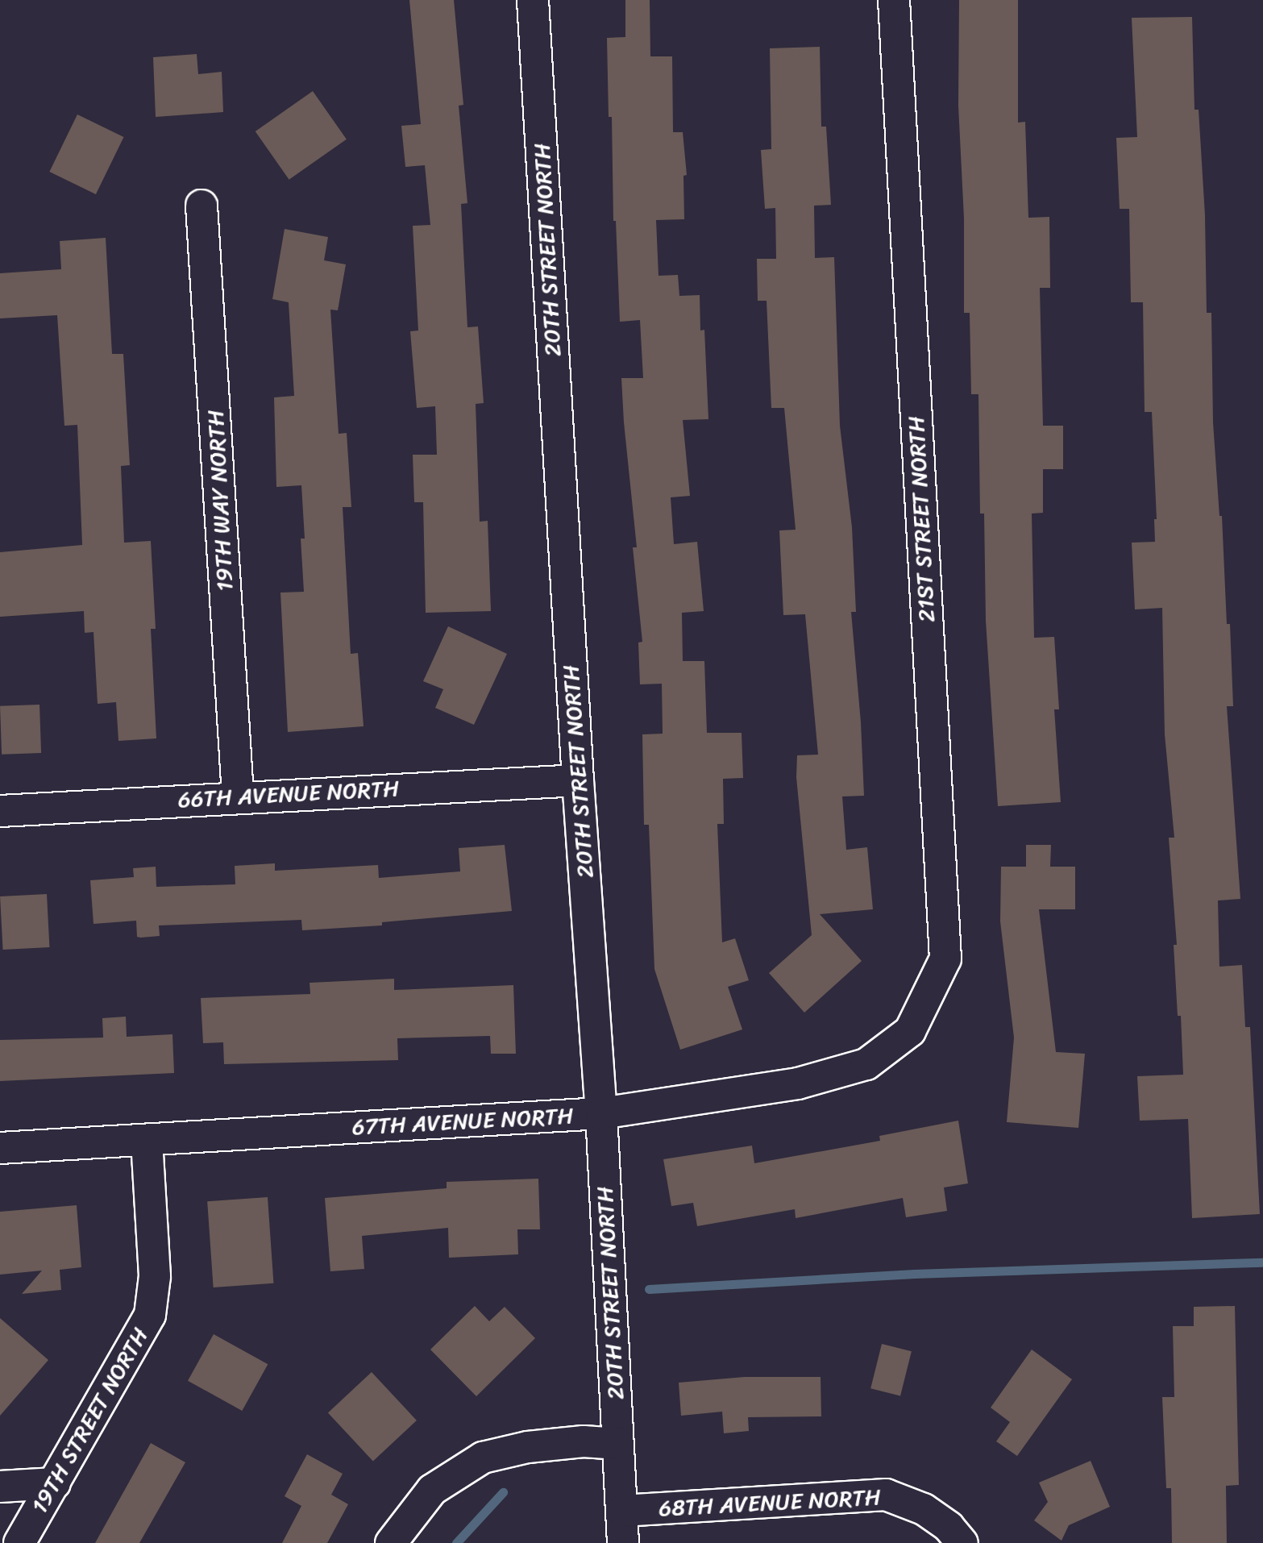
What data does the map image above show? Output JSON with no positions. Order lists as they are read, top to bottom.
{
  "streets": {
    "street": [
      "20TH STREET NORTH",
      "19TH WAY NORTH",
      "21ST STREET NORTH",
      "66TH AVENUE NORTH",
      "67TH AVENUE NORTH",
      "19TH STREET NORTH",
      "68TH AVENUE NORTH"
    ]
  },
  "crossings": [
    ["20TH STREET NORTH", "66TH AVENUE NORTH"],
    ["20TH STREET NORTH", "67TH AVENUE NORTH"],
    ["20TH STREET NORTH", "68TH AVENUE NORTH"],
    ["19TH WAY NORTH", "66TH AVENUE NORTH"],
    ["21ST STREET NORTH", "67TH AVENUE NORTH"],
    ["67TH AVENUE NORTH", "19TH STREET NORTH"]
  ]
}
